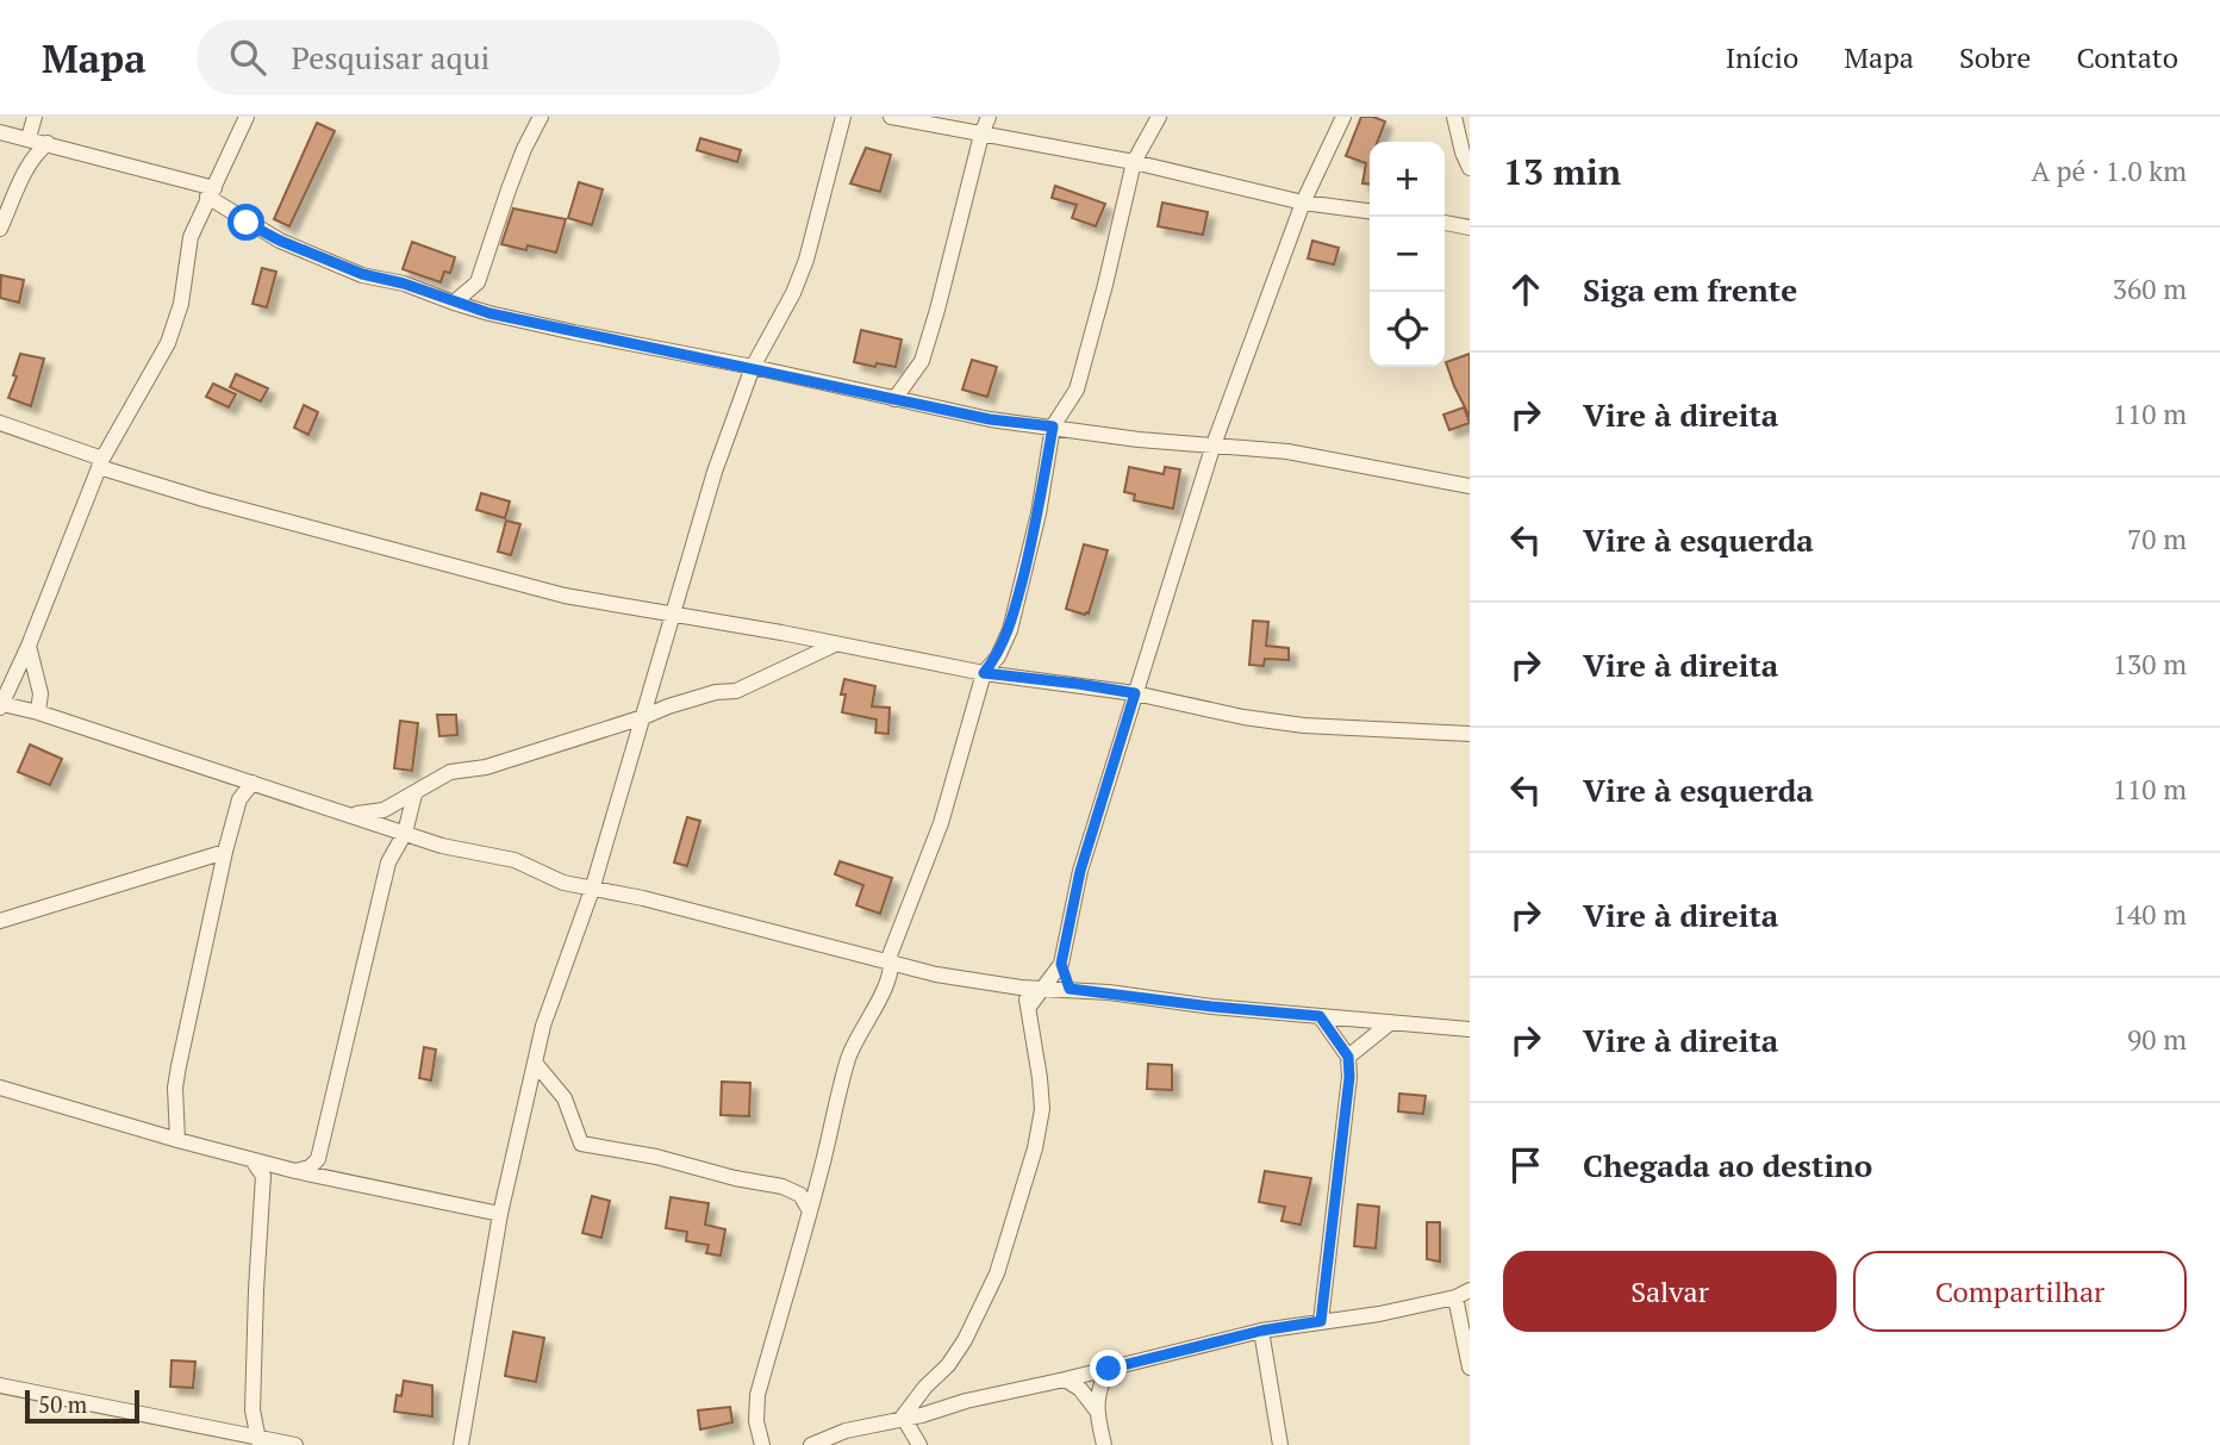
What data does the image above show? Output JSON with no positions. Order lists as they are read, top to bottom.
{
  "scale_bar": "50 m",
  "page": {
    "header": "Mapa",
    "search": "Pesquisar aqui",
    "nav": [
      "Início",
      "Mapa",
      "Sobre",
      "Contato"
    ],
    "heading": ["13 min", "A pé · 1.0 km"],
    "map_buttons": ["+", "−"],
    "list": [
      ["Siga em frente", "360 m"],
      ["Vire à direita", "110 m"],
      ["Vire à esquerda", "70 m"],
      ["Vire à direita", "130 m"],
      ["Vire à esquerda", "110 m"],
      ["Vire à direita", "140 m"],
      ["Vire à direita", "90 m"],
      "Chegada ao destino"
    ],
    "buttons": ["Salvar", "Compartilhar"],
    "scale": "50 m"
  }
}
